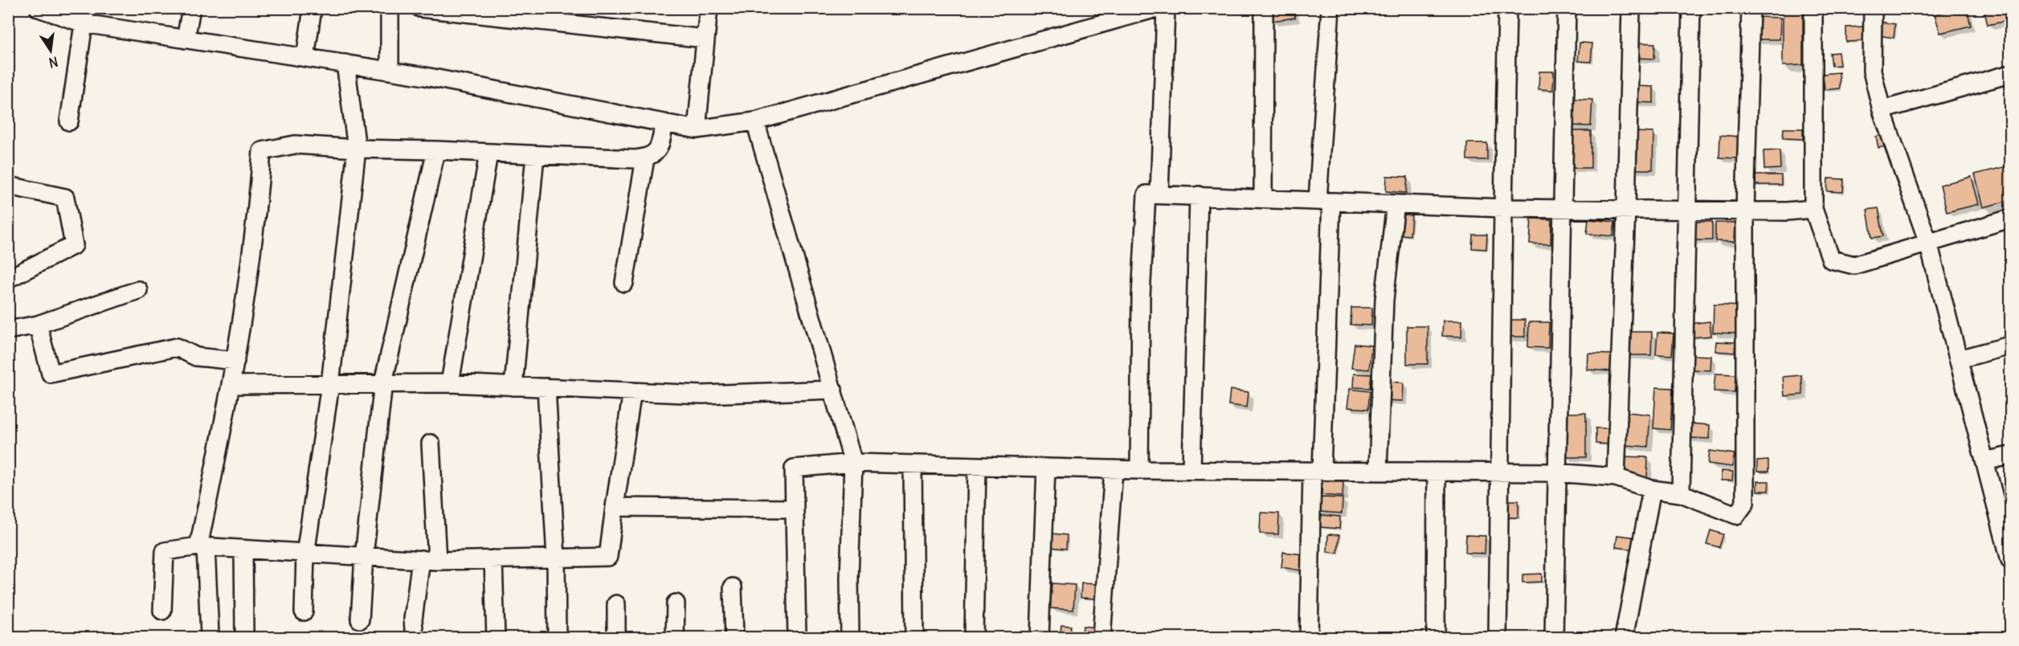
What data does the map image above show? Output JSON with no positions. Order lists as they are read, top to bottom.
{
  "north": "bottom"
}
